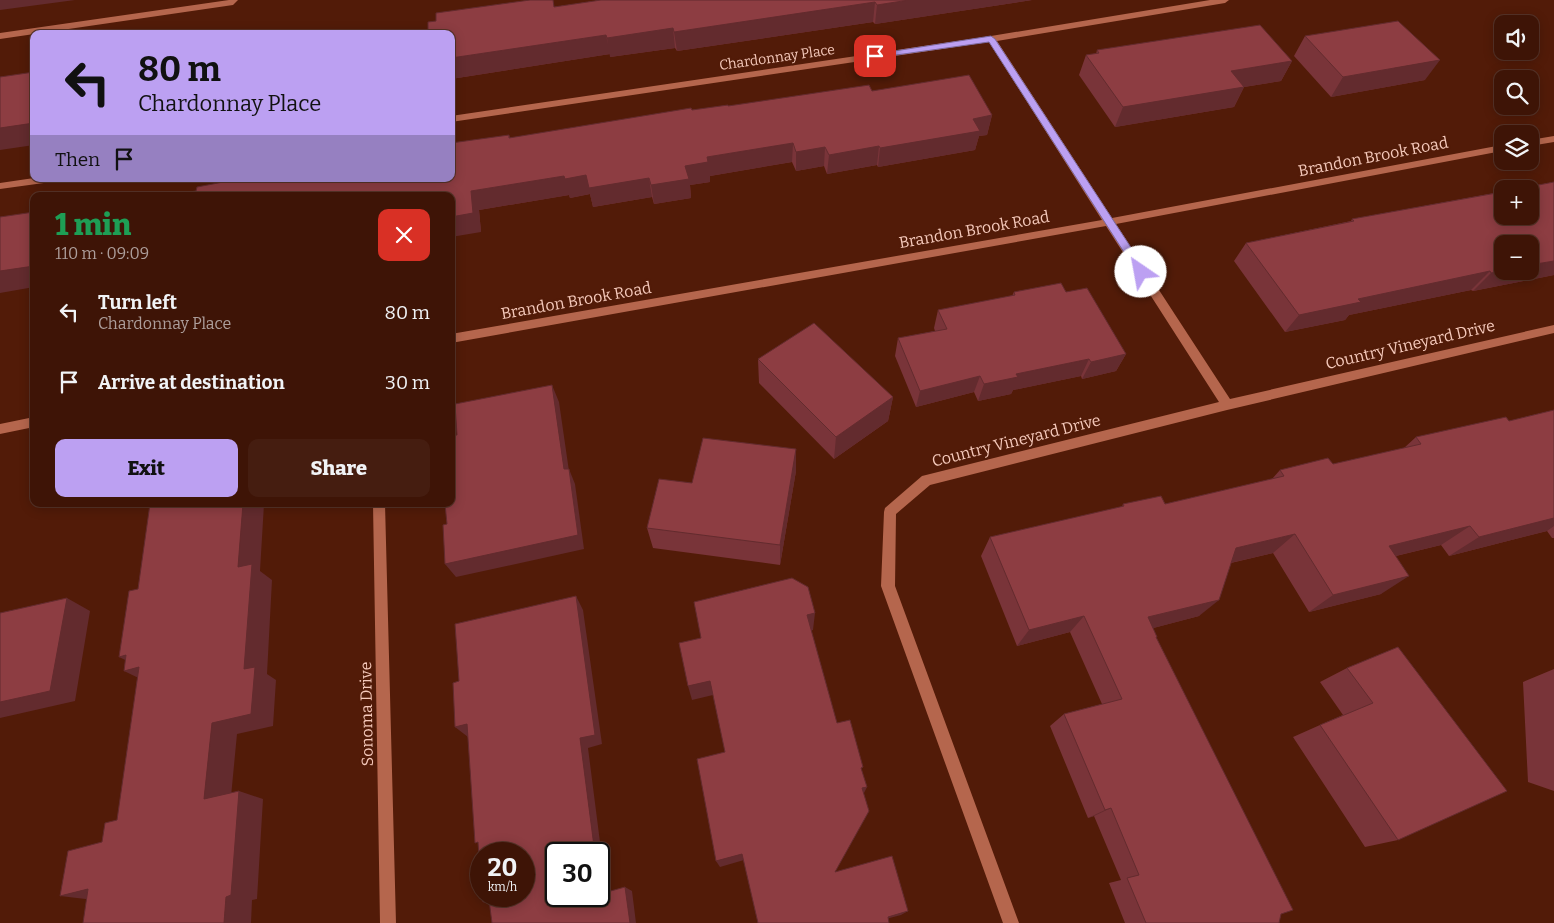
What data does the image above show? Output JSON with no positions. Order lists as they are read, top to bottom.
{
  "streets": {
    "street": [
      "Chardonnay Place",
      "Brandon Brook Road",
      "Country Vineyard Drive",
      "Sonoma Drive"
    ]
  },
  "page": {
    "map_buttons": ["+", "−"],
    "turn": ["80 m", "Chardonnay Place"],
    "then": "Then",
    "heading": ["1 min", "110 m · 09:09"],
    "list": [
      {
        "name": "Turn left",
        "note": "Chardonnay Place",
        "value": "80 m"
      },
      {
        "name": "Arrive at destination",
        "value": "30 m"
      }
    ],
    "buttons": ["Exit", "Share"],
    "speed": "20 km/h",
    "limit": "30"
  }
}
